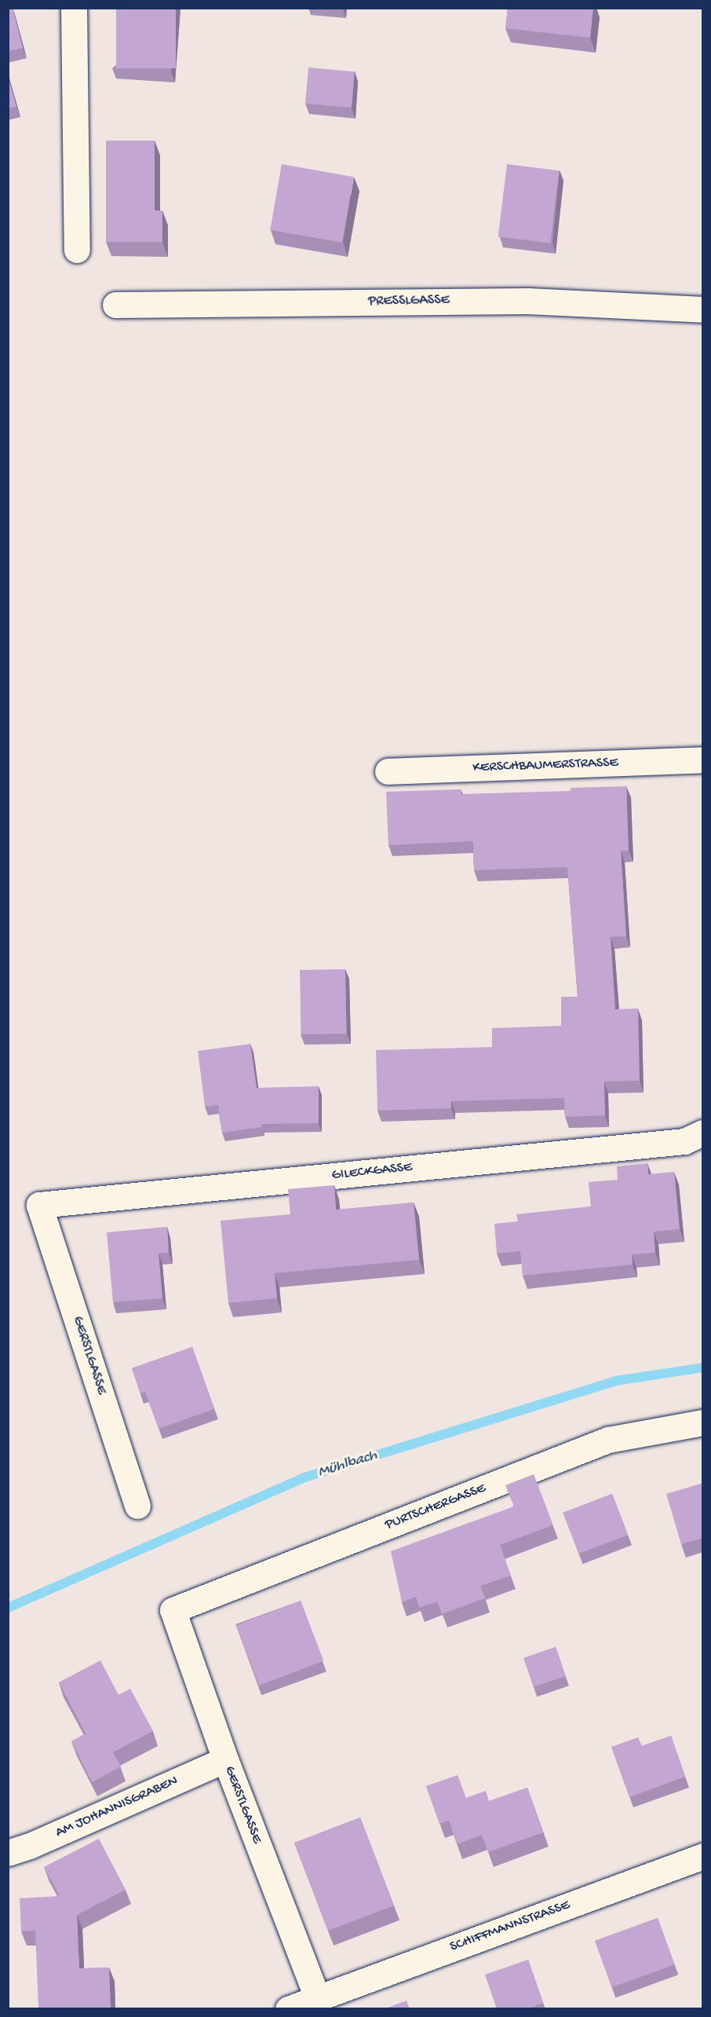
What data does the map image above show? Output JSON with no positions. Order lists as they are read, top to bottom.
{
  "streets": {
    "street": [
      "PRESSLGASSE",
      "KERSCHBAUMERSTRASSE",
      "GILECKGASSE",
      "GERSTLGASSE",
      "PURTSCHERGASSE",
      "AM JOHANNISGRABEN",
      "SCHIFFMANNSTRASSE"
    ]
  },
  "crossings": [
    ["GILECKGASSE", "GERSTLGASSE"],
    ["GERSTLGASSE", "PURTSCHERGASSE"],
    ["GERSTLGASSE", "AM JOHANNISGRABEN"],
    ["GERSTLGASSE", "SCHIFFMANNSTRASSE"]
  ],
  "water": ["Mühlbach"]
}
